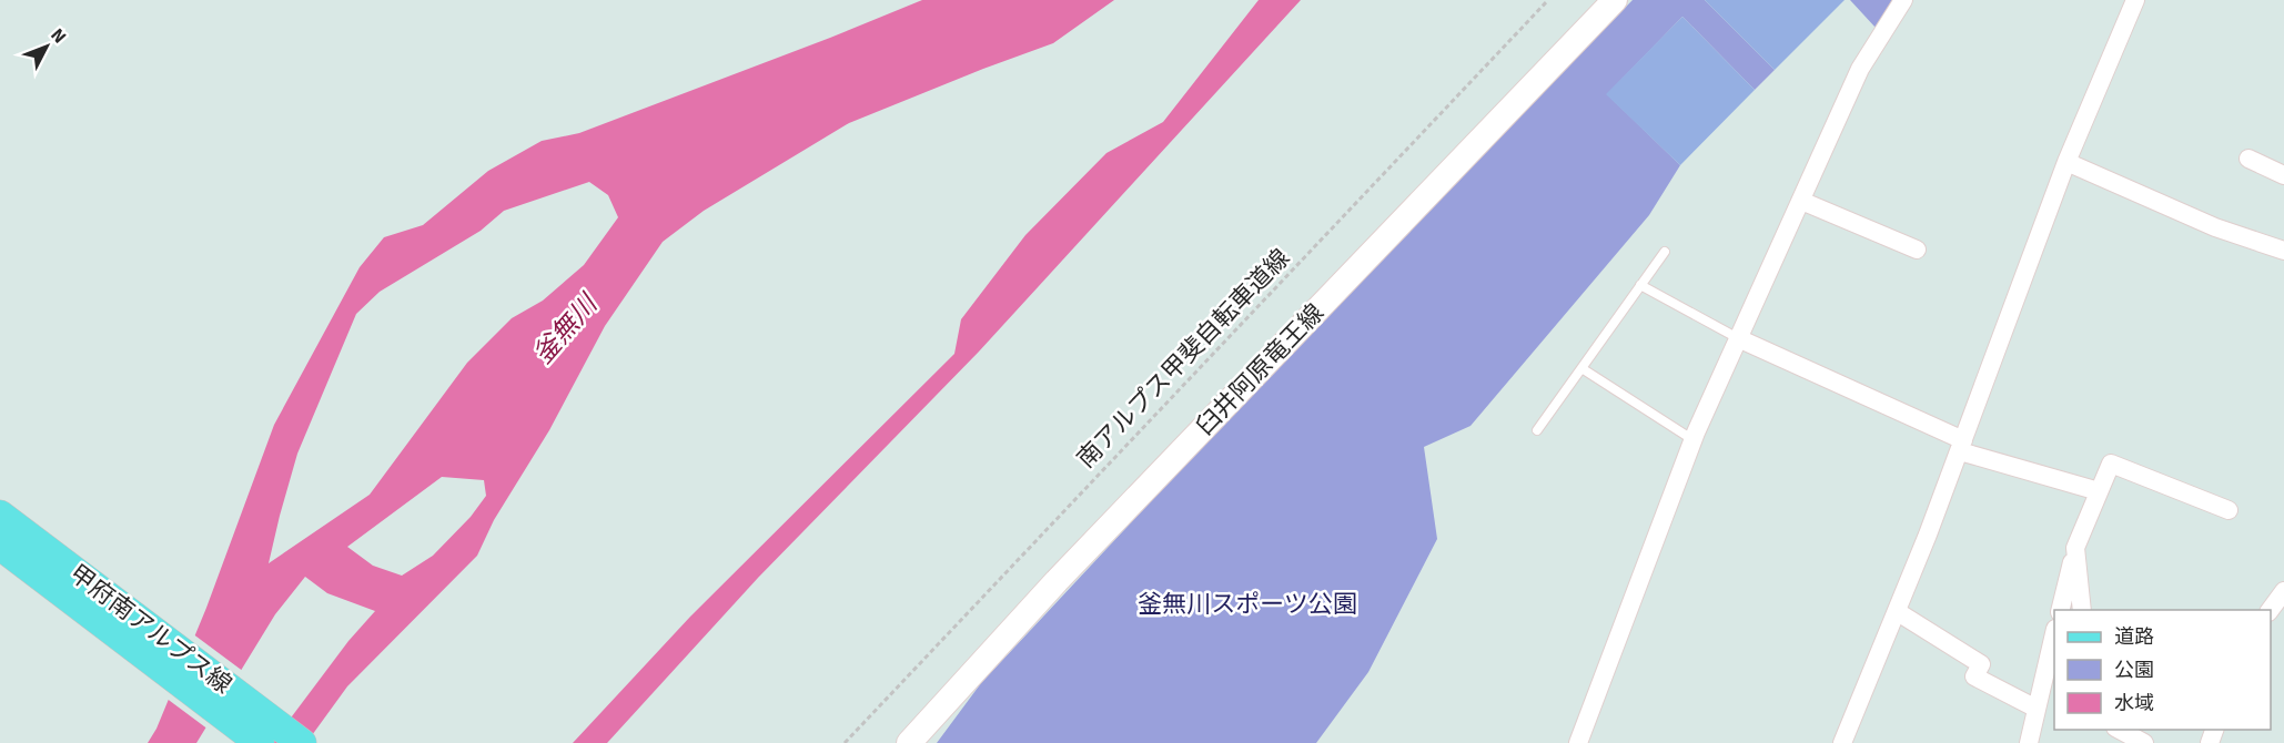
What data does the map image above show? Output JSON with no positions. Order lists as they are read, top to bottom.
{
  "streets": {
    "main road": ["臼井阿原竜王線", "甲府南アルプス線"],
    "path": ["南アルプス甲斐自転車道線"]
  },
  "water": ["釜無川"],
  "parks": ["釜無川スポーツ公園"],
  "legend": ["道路", "公園", "水域"],
  "north": "top right"
}
